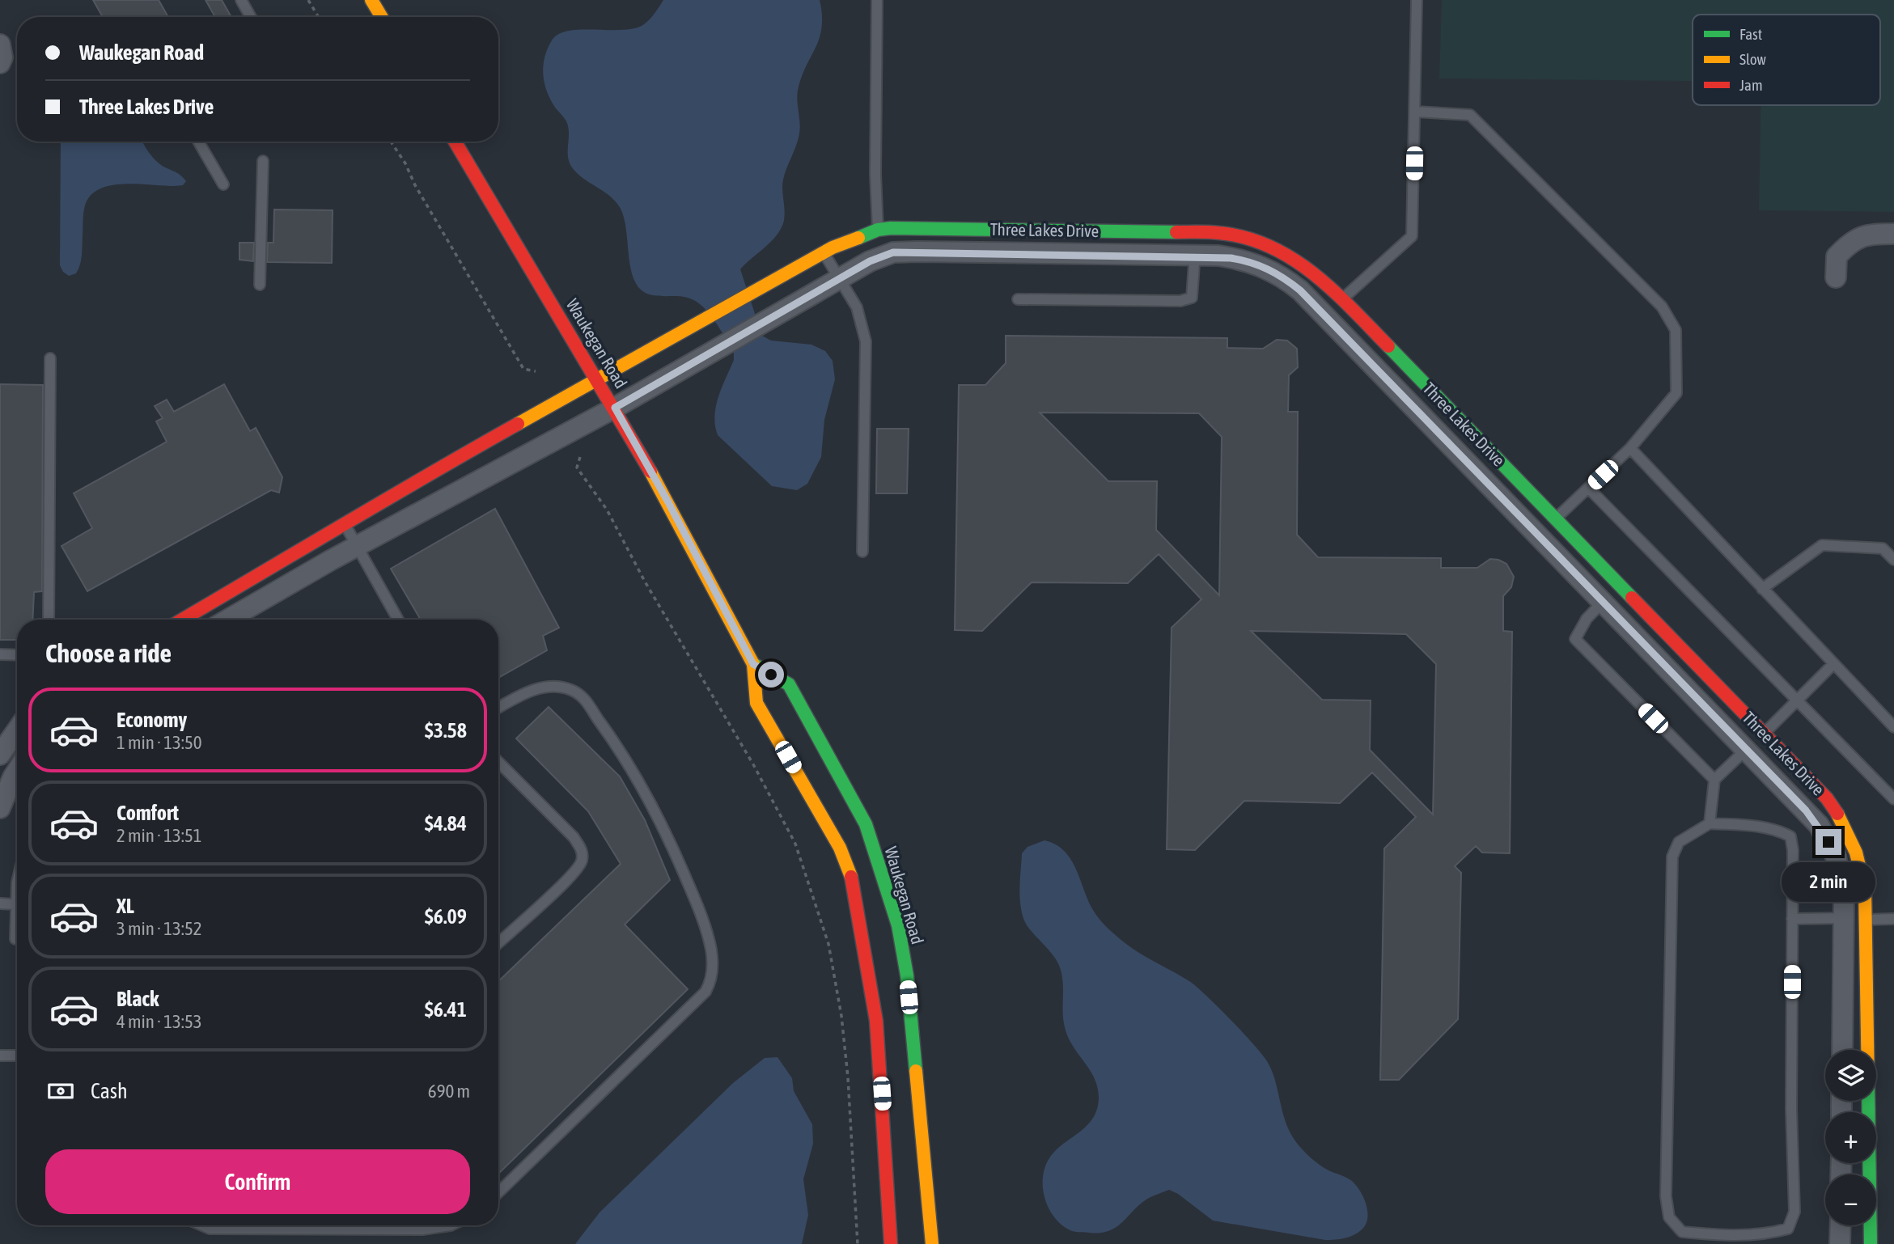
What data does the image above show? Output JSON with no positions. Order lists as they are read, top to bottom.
{
  "streets": {
    "street": ["Three Lakes Drive", "Waukegan Road"]
  },
  "crossings": [
    ["Three Lakes Drive", "Waukegan Road"]
  ],
  "legend": ["Fast", "Slow", "Jam"],
  "page": {
    "banner": ["Waukegan Road", "Three Lakes Drive"],
    "heading": "Choose a ride",
    "list": [
      {
        "name": "Economy",
        "note": "1 min · 13:50",
        "value": "$3.58"
      },
      {
        "name": "Comfort",
        "note": "2 min · 13:51",
        "value": "$4.84"
      },
      {
        "name": "XL",
        "note": "3 min · 13:52",
        "value": "$6.09"
      },
      {
        "name": "Black",
        "note": "4 min · 13:53",
        "value": "$6.41"
      }
    ],
    "bubble": "2 min",
    "map_buttons": ["+", "−"],
    "pay": ["Cash", "690 m"],
    "buttons": "Confirm"
  }
}
